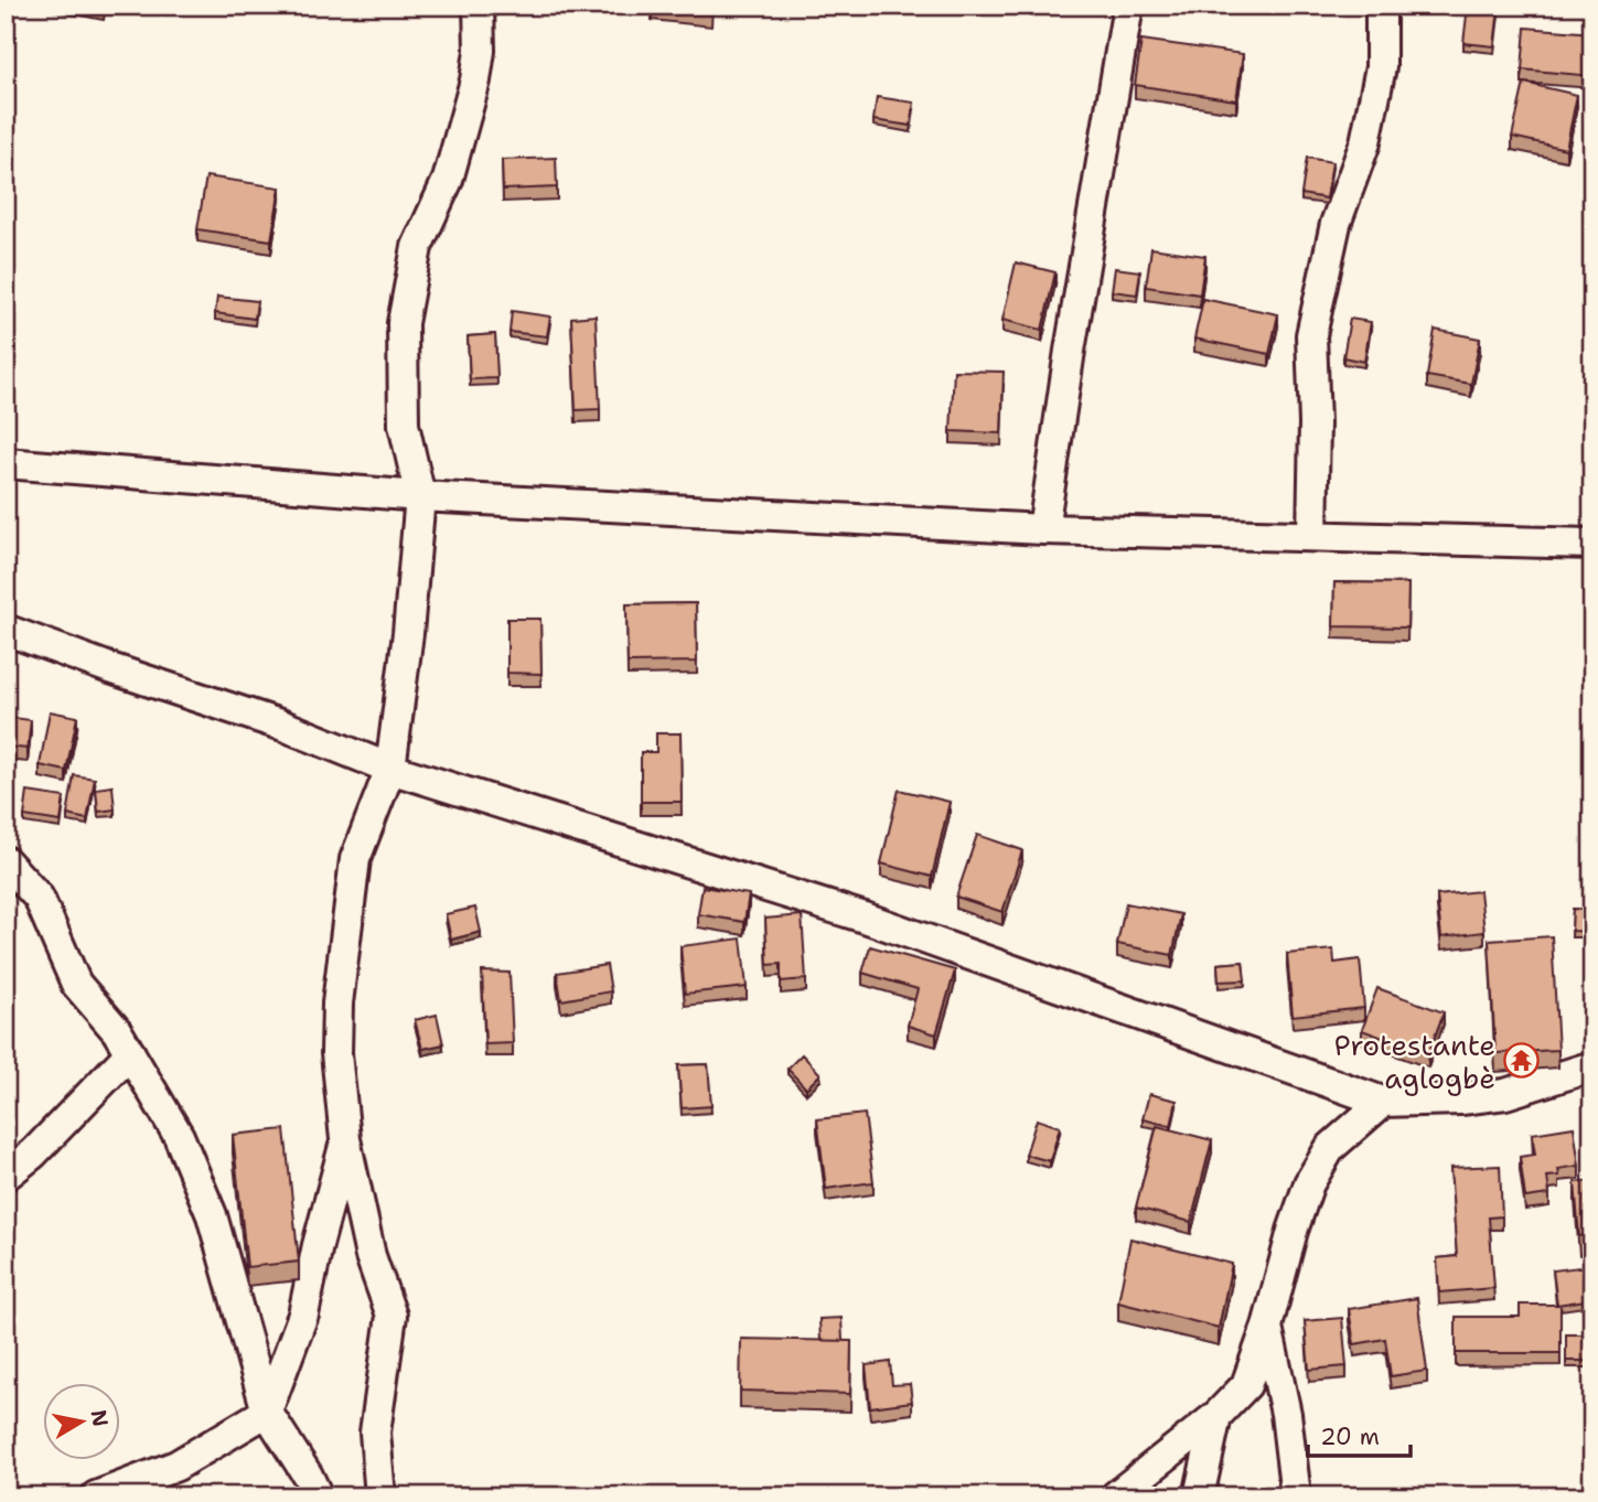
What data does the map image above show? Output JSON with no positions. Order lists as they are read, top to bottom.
{
  "places": {
    "temple": ["Protestante aglogbè"]
  },
  "scale_bar": "20 m",
  "north": "right"
}
